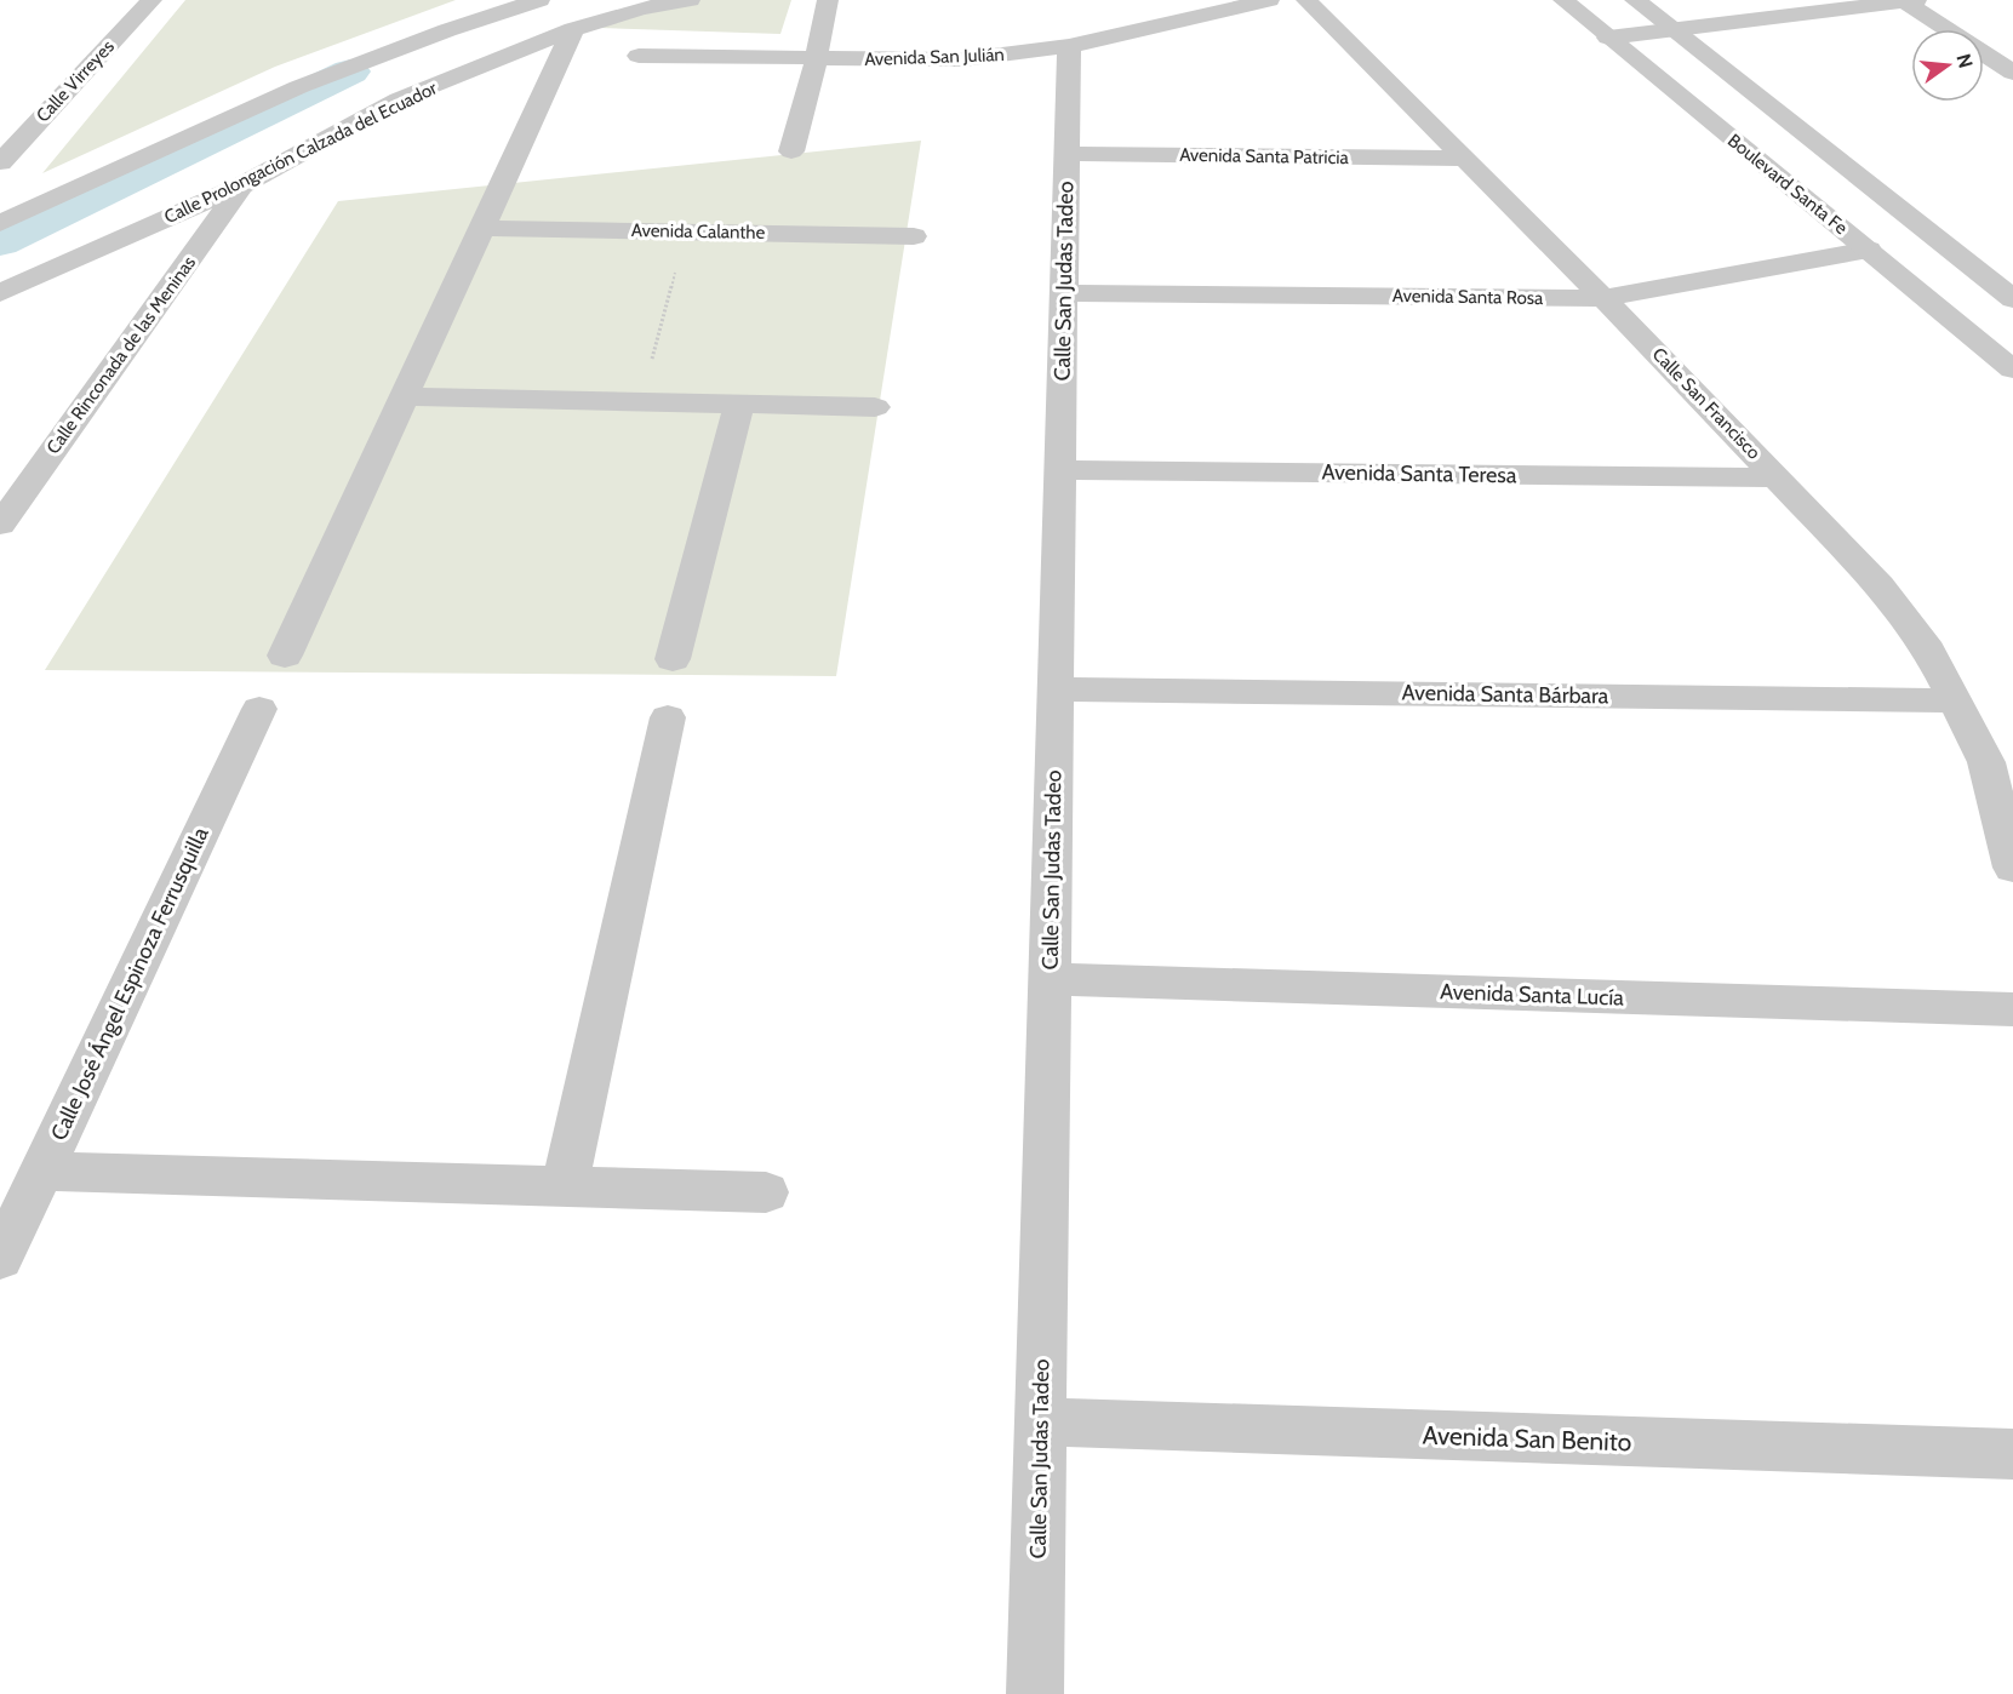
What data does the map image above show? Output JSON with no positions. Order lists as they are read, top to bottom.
{
  "streets": {
    "street": [
      "Avenida San Julián",
      "Calle Virreyes",
      "Calle Prolongación Calzada del Ecuador",
      "Avenida Santa Patricia",
      "Boulevard Santa Fe",
      "Avenida Calanthe",
      "Calle San Judas Tadeo",
      "Avenida Santa Rosa",
      "Calle Rinconada de las Meninas",
      "Calle San Francisco",
      "Avenida Santa Teresa",
      "Avenida Santa Bárbara",
      "Calle José Ángel Espinoza Ferrusquilla",
      "Avenida Santa Lucía",
      "Avenida San Benito"
    ]
  },
  "crossings": [
    ["Avenida San Julián", "Calle San Judas Tadeo"],
    ["Calle Prolongación Calzada del Ecuador", "Calle Rinconada de las Meninas"],
    ["Avenida Santa Patricia", "Calle San Judas Tadeo"],
    ["Avenida Santa Patricia", "Calle San Francisco"],
    ["Boulevard Santa Fe", "Avenida Santa Rosa"],
    ["Calle San Judas Tadeo", "Avenida Santa Rosa"],
    ["Calle San Judas Tadeo", "Avenida Santa Teresa"],
    ["Calle San Judas Tadeo", "Avenida Santa Bárbara"],
    ["Calle San Judas Tadeo", "Avenida Santa Lucía"],
    ["Calle San Judas Tadeo", "Avenida San Benito"],
    ["Avenida Santa Rosa", "Calle San Francisco"],
    ["Calle San Francisco", "Avenida Santa Teresa"],
    ["Calle San Francisco", "Avenida Santa Bárbara"]
  ],
  "north": "right"
}
